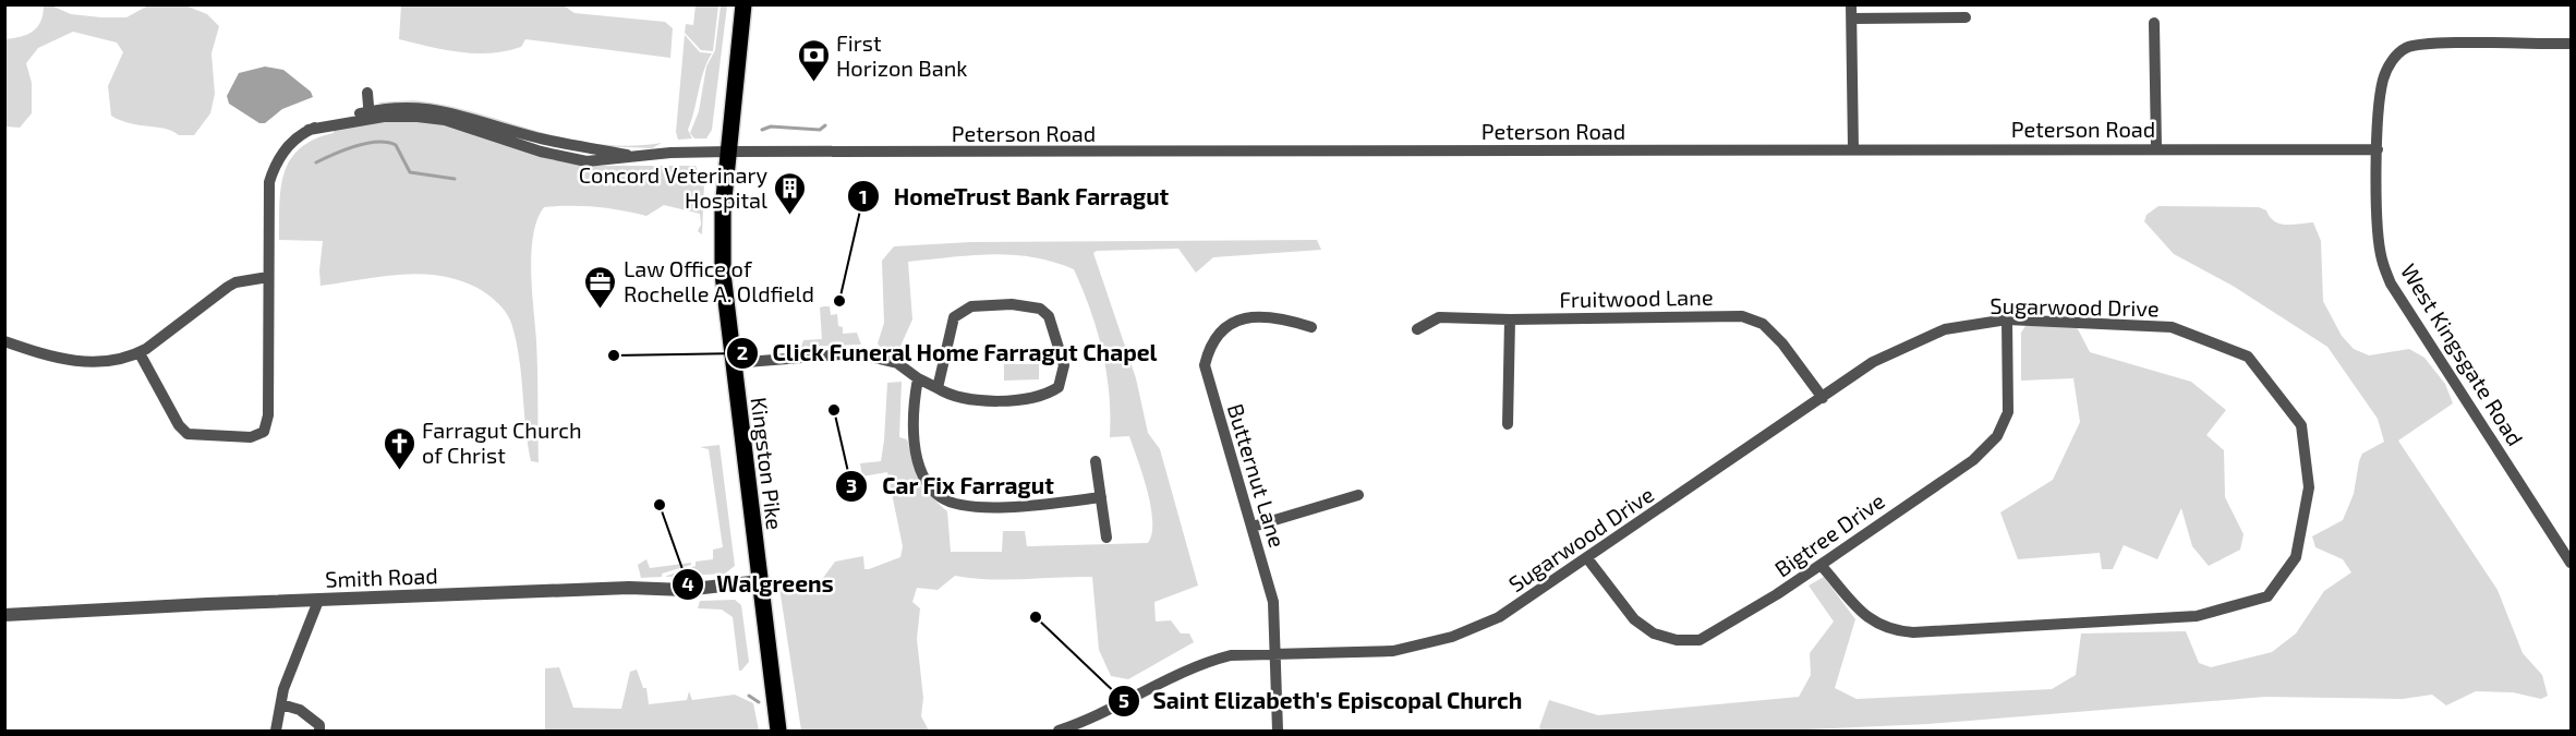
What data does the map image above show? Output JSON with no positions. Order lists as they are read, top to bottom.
{
  "streets": {
    "main road": ["Kingston Pike"],
    "street": [
      "Peterson Road",
      "Fruitwood Lane",
      "Sugarwood Drive",
      "West Kingsgate Road",
      "Butternut Lane",
      "Bigtree Drive",
      "Smith Road"
    ]
  },
  "crossings": [
    ["Peterson Road", "West Kingsgate Road"],
    ["Peterson Road", "Kingston Pike"],
    ["Fruitwood Lane", "Sugarwood Drive"],
    ["Sugarwood Drive", "Butternut Lane"],
    ["Sugarwood Drive", "Bigtree Drive"],
    ["Kingston Pike", "Smith Road"]
  ],
  "places": {
    "bank": ["First Horizon Bank"],
    "building": ["Concord Veterinary Hospital"],
    "other": [
      "HomeTrust Bank Farragut",
      "Click Funeral Home Farragut Chapel",
      "Car Fix Farragut",
      "Walgreens",
      "Saint Elizabeth's Episcopal Church"
    ],
    "office": ["Law Office of Rochelle A. Oldfield"],
    "church": ["Farragut Church of Christ"]
  }
}
